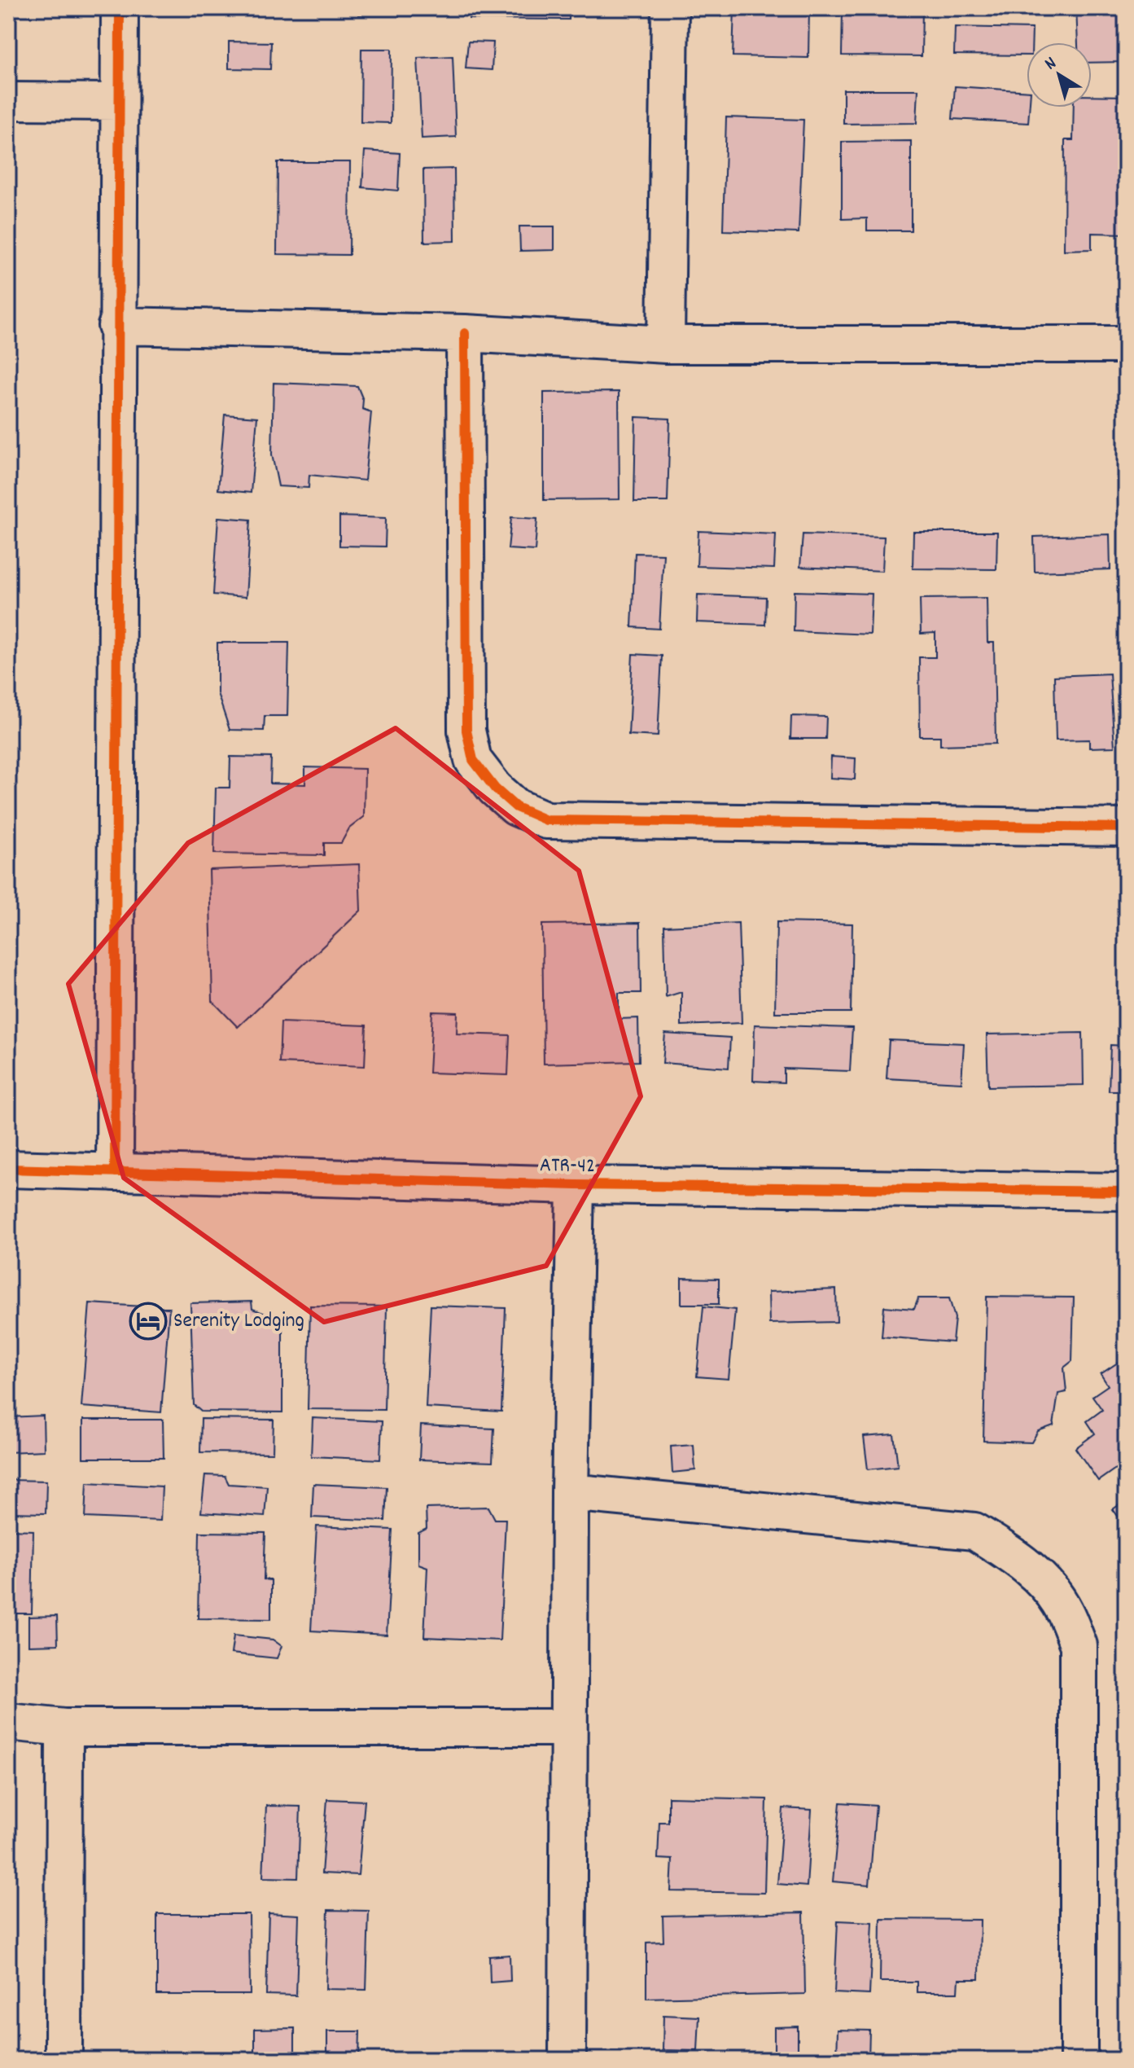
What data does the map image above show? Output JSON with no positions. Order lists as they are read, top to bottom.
{
  "streets": {
    "street": ["ATR-42"]
  },
  "places": {
    "hotel": ["Serenity Lodging"]
  },
  "north": "top left"
}
